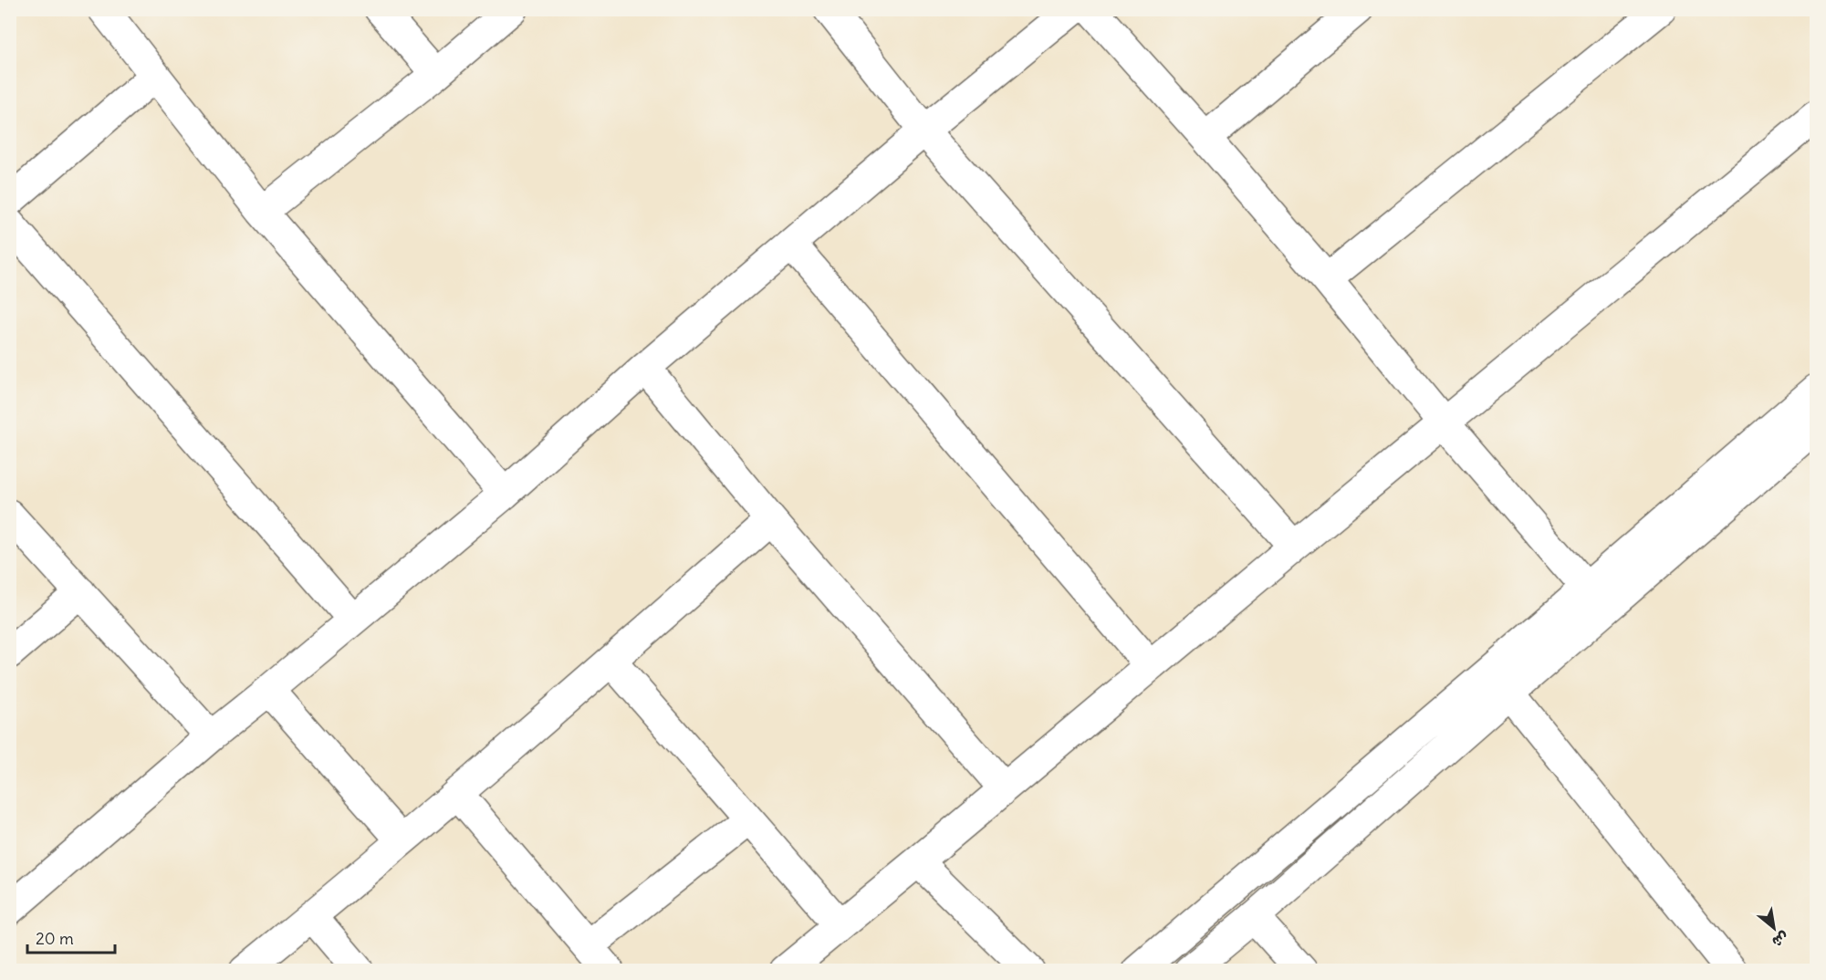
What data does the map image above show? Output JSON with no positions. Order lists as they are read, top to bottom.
{
  "scale_bar": "20 m",
  "north": "bottom right"
}
